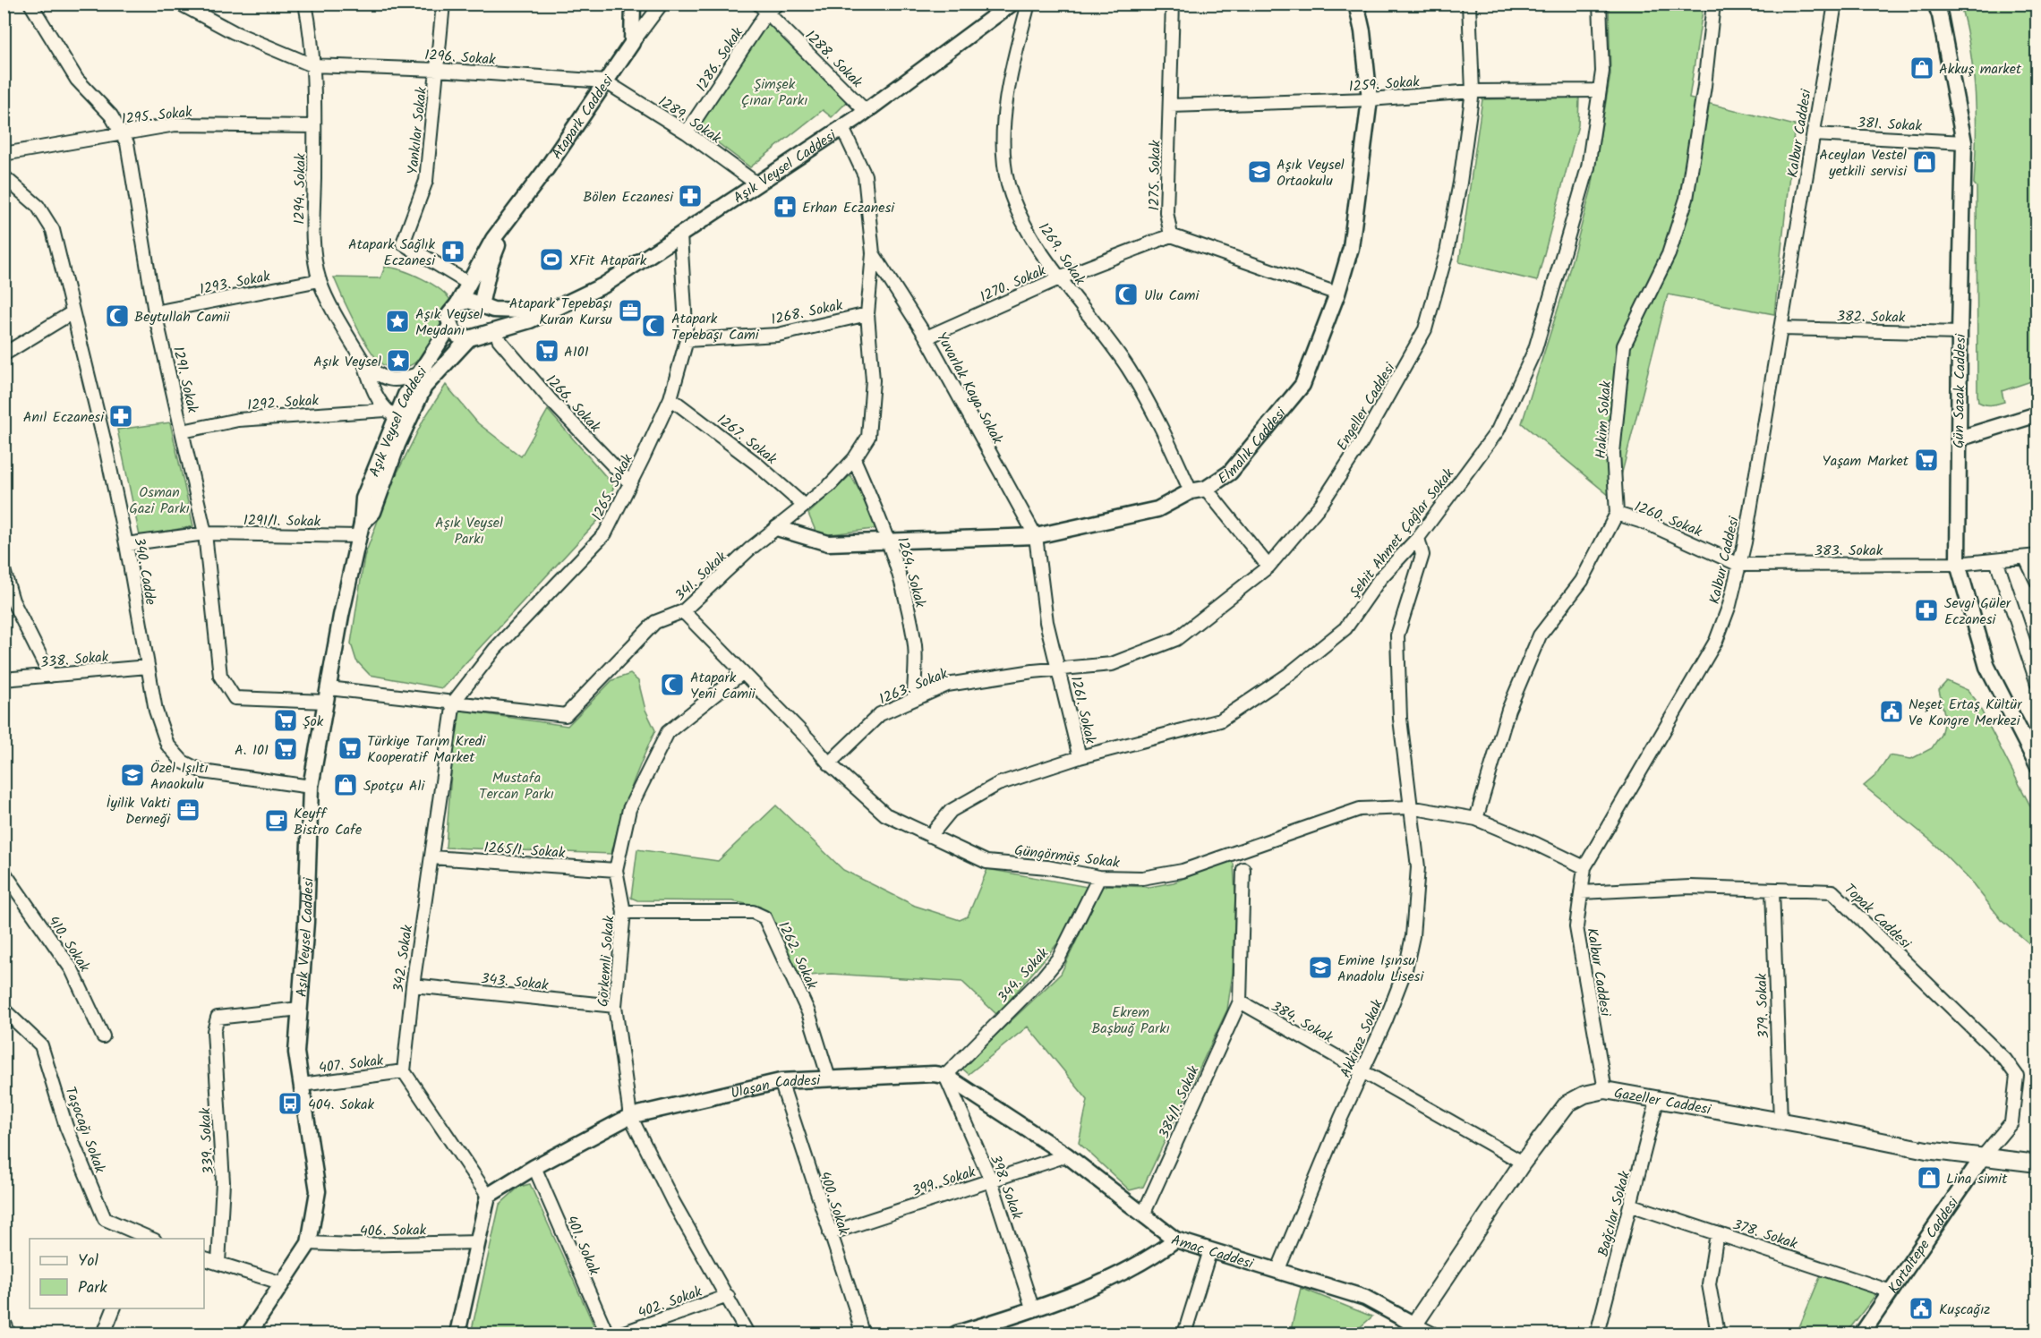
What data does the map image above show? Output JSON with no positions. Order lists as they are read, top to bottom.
{
  "streets": {
    "main road": ["Gazeller Caddesi"],
    "street": [
      "1296. Sokak",
      "1288. Sokak",
      "1286. Sokak",
      "1259. Sokak",
      "1295. Sokak",
      "Atapark Caddesi",
      "1289. Sokak",
      "381. Sokak",
      "Yankılar Sokak",
      "Kalbur Caddesi",
      "Aşık Veysel Caddesi",
      "1275. Sokak",
      "1294. Sokak",
      "1269. Sokak",
      "1293. Sokak",
      "1270. Sokak",
      "1268. Sokak",
      "382. Sokak",
      "1291. Sokak",
      "Yuvarlak Kaya Sokak",
      "Gün Sazak Caddesi",
      "1292. Sokak",
      "1266. Sokak",
      "Engeller Caddesi",
      "Hakim Sokak",
      "1267. Sokak",
      "Elmalık Caddesi",
      "1265. Sokak",
      "1260. Sokak",
      "1291/1. Sokak",
      "Şehit Ahmet Çağlar Sokak",
      "383. Sokak",
      "340. Cadde",
      "1264. Sokak",
      "341. Sokak",
      "338. Sokak",
      "1263. Sokak",
      "1261. Sokak",
      "1265/1. Sokak",
      "Güngörmüş Sokak",
      "Topak Caddesi",
      "410. Sokak",
      "1262. Sokak",
      "342. Sokak",
      "Görkemli Sokak",
      "344. Sokak",
      "343. Sokak",
      "379. Sokak",
      "384. Sokak",
      "Akkiraz Sokak",
      "407. Sokak",
      "Ulaşan Caddesi",
      "384/1. Sokak",
      "Taşocağı Sokak",
      "339. Sokak",
      "399. Sokak",
      "398. Sokak",
      "400. Sokak",
      "Bağcılar Sokak",
      "406. Sokak",
      "378. Sokak",
      "401. Sokak",
      "Kartaltepe Caddesi",
      "Amaç Caddesi",
      "402. Sokak"
    ]
  },
  "crossings": [
    ["1296. Sokak", "Atapark Caddesi"],
    ["1296. Sokak", "1289. Sokak"],
    ["1296. Sokak", "Yankılar Sokak"],
    ["1296. Sokak", "1294. Sokak"],
    ["1288. Sokak", "1286. Sokak"],
    ["1288. Sokak", "Aşık Veysel Caddesi"],
    ["1286. Sokak", "1289. Sokak"],
    ["1259. Sokak", "1275. Sokak"],
    ["1259. Sokak", "Engeller Caddesi"],
    ["1259. Sokak", "Elmalık Caddesi"],
    ["1259. Sokak", "Şehit Ahmet Çağlar Sokak"],
    ["1295. Sokak", "1294. Sokak"],
    ["1295. Sokak", "1291. Sokak"],
    ["Atapark Caddesi", "1289. Sokak"],
    ["Atapark Caddesi", "Yankılar Sokak"],
    ["Atapark Caddesi", "Aşık Veysel Caddesi"],
    ["1289. Sokak", "Aşık Veysel Caddesi"],
    ["381. Sokak", "Kalbur Caddesi"],
    ["381. Sokak", "Gün Sazak Caddesi"],
    ["Kalbur Caddesi", "382. Sokak"],
    ["Kalbur Caddesi", "1260. Sokak"],
    ["Kalbur Caddesi", "383. Sokak"],
    ["Kalbur Caddesi", "Güngörmüş Sokak"],
    ["Kalbur Caddesi", "Topak Caddesi"],
    ["Kalbur Caddesi", "Gazeller Caddesi"],
    ["Aşık Veysel Caddesi", "1294. Sokak"],
    ["Aşık Veysel Caddesi", "1291. Sokak"],
    ["Aşık Veysel Caddesi", "Yuvarlak Kaya Sokak"],
    ["Aşık Veysel Caddesi", "1292. Sokak"],
    ["Aşık Veysel Caddesi", "1265. Sokak"],
    ["Aşık Veysel Caddesi", "1291/1. Sokak"],
    ["Aşık Veysel Caddesi", "340. Cadde"],
    ["Aşık Veysel Caddesi", "341. Sokak"],
    ["Aşık Veysel Caddesi", "407. Sokak"],
    ["Aşık Veysel Caddesi", "339. Sokak"],
    ["Aşık Veysel Caddesi", "406. Sokak"],
    ["1275. Sokak", "1270. Sokak"],
    ["1294. Sokak", "1293. Sokak"],
    ["1294. Sokak", "1292. Sokak"],
    ["1269. Sokak", "1270. Sokak"],
    ["1269. Sokak", "Engeller Caddesi"],
    ["1269. Sokak", "Elmalık Caddesi"],
    ["1293. Sokak", "1291. Sokak"],
    ["1270. Sokak", "Yuvarlak Kaya Sokak"],
    ["1268. Sokak", "1265. Sokak"],
    ["1268. Sokak", "341. Sokak"],
    ["382. Sokak", "Gün Sazak Caddesi"],
    ["1291. Sokak", "1292. Sokak"],
    ["1291. Sokak", "1291/1. Sokak"],
    ["1291. Sokak", "341. Sokak"],
    ["Yuvarlak Kaya Sokak", "Engeller Caddesi"],
    ["Yuvarlak Kaya Sokak", "Elmalık Caddesi"],
    ["Yuvarlak Kaya Sokak", "341. Sokak"],
    ["Yuvarlak Kaya Sokak", "1263. Sokak"],
    ["Yuvarlak Kaya Sokak", "1261. Sokak"],
    ["Gün Sazak Caddesi", "383. Sokak"],
    ["1266. Sokak", "1265. Sokak"],
    ["Engeller Caddesi", "1263. Sokak"],
    ["Engeller Caddesi", "1261. Sokak"],
    ["Hakim Sokak", "1260. Sokak"],
    ["1267. Sokak", "1265. Sokak"],
    ["1267. Sokak", "341. Sokak"],
    ["Elmalık Caddesi", "1264. Sokak"],
    ["Elmalık Caddesi", "341. Sokak"],
    ["1265. Sokak", "341. Sokak"],
    ["1265. Sokak", "342. Sokak"],
    ["1260. Sokak", "383. Sokak"],
    ["1291/1. Sokak", "340. Cadde"],
    ["Şehit Ahmet Çağlar Sokak", "1261. Sokak"],
    ["Şehit Ahmet Çağlar Sokak", "Güngörmüş Sokak"],
    ["Şehit Ahmet Çağlar Sokak", "Akkiraz Sokak"],
    ["340. Cadde", "338. Sokak"],
    ["1264. Sokak", "341. Sokak"],
    ["1264. Sokak", "1263. Sokak"],
    ["341. Sokak", "Güngörmüş Sokak"],
    ["341. Sokak", "342. Sokak"],
    ["1263. Sokak", "1261. Sokak"],
    ["1263. Sokak", "Güngörmüş Sokak"],
    ["1265/1. Sokak", "342. Sokak"],
    ["1265/1. Sokak", "Görkemli Sokak"],
    ["Güngörmüş Sokak", "Görkemli Sokak"],
    ["Güngörmüş Sokak", "344. Sokak"],
    ["Güngörmüş Sokak", "Akkiraz Sokak"],
    ["Topak Caddesi", "379. Sokak"],
    ["Topak Caddesi", "Gazeller Caddesi"],
    ["Topak Caddesi", "Kartaltepe Caddesi"],
    ["1262. Sokak", "Görkemli Sokak"],
    ["1262. Sokak", "Ulaşan Caddesi"],
    ["342. Sokak", "343. Sokak"],
    ["342. Sokak", "407. Sokak"],
    ["Görkemli Sokak", "343. Sokak"],
    ["Görkemli Sokak", "Ulaşan Caddesi"],
    ["Görkemli Sokak", "402. Sokak"],
    ["344. Sokak", "Ulaşan Caddesi"],
    ["344. Sokak", "398. Sokak"],
    ["379. Sokak", "Gazeller Caddesi"],
    ["384. Sokak", "Akkiraz Sokak"],
    ["384. Sokak", "Gazeller Caddesi"],
    ["384. Sokak", "384/1. Sokak"],
    ["Akkiraz Sokak", "Amaç Caddesi"],
    ["Ulaşan Caddesi", "398. Sokak"],
    ["Ulaşan Caddesi", "400. Sokak"],
    ["Ulaşan Caddesi", "401. Sokak"],
    ["Gazeller Caddesi", "Bağcılar Sokak"],
    ["Gazeller Caddesi", "Kartaltepe Caddesi"],
    ["Gazeller Caddesi", "Amaç Caddesi"],
    ["399. Sokak", "398. Sokak"],
    ["399. Sokak", "400. Sokak"],
    ["398. Sokak", "Amaç Caddesi"],
    ["Bağcılar Sokak", "378. Sokak"],
    ["378. Sokak", "Kartaltepe Caddesi"]
  ],
  "parks": [
    "Şimşek Çınar Parkı",
    "Osman Gazi Parkı",
    "Aşık Veysel Parkı",
    "Mustafa Tercan Parkı",
    "Ekrem Başbuğ Parkı"
  ],
  "places": {
    "shop": [
      "Akkuş market",
      "Aceylan Vestel yetkili servisi",
      "Spotçu Ali",
      "Lina simit"
    ],
    "school or university": ["Aşık Veysel Ortaokulu", "Özel Işıltı Anaokulu", "Emine Işınsu Anadolu Lisesi"],
    "pharmacy": [
      "Bölen Eczanesi",
      "Erhan Eczanesi",
      "Atapark Sağlık Eczanesi",
      "Anıl Eczanesi",
      "Sevgi Güler Eczanesi"
    ],
    "sports": ["XFit Atapark"],
    "mosque": [
      "Ulu Cami",
      "Beytullah Camii",
      "Atapark Tepebaşı Cami",
      "Atapark Yeni Camii"
    ],
    "office": ["Atapark Tepebaşı Kuran Kursu", "İyilik Vakti Derneği"],
    "place": ["Aşık Veysel Meydanı", "Aşık Veysel"],
    "supermarket": [
      "A101",
      "Yaşam Market",
      "Şok",
      "Türkiye Tarım Kredi Kooperatif Market",
      "A. 101"
    ],
    "public building": ["Neşet Ertaş Kültür Ve Kongre Merkezi", "Kuşcağız"],
    "cafe": ["Keyff Bistro Cafe"],
    "bus stop": ["404. Sokak"]
  },
  "legend": ["Yol", "Park"]
}
